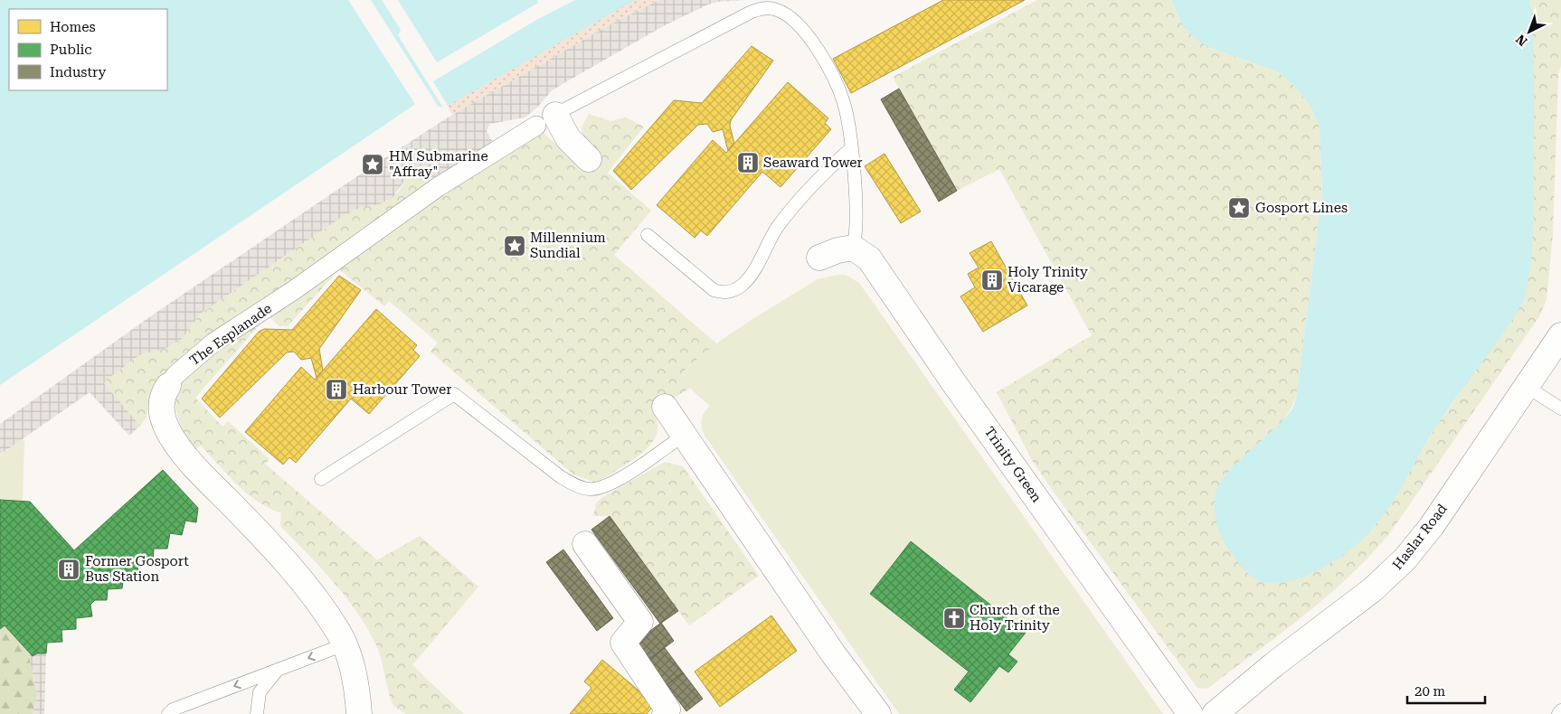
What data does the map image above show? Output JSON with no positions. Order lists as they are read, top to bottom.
{
  "streets": {
    "street": ["The Esplanade", "Trinity Green", "Haslar Road"]
  },
  "places": {
    "building": [
      "Seaward Tower",
      "Holy Trinity Vicarage",
      "Harbour Tower",
      "Former Gosport Bus Station"
    ],
    "place": ["HM Submarine \"Affray\"", "Gosport Lines", "Millennium Sundial"],
    "church": ["Church of the Holy Trinity"]
  },
  "legend": ["Homes", "Public", "Industry"],
  "scale_bar": "20 m",
  "north": "bottom left"
}
